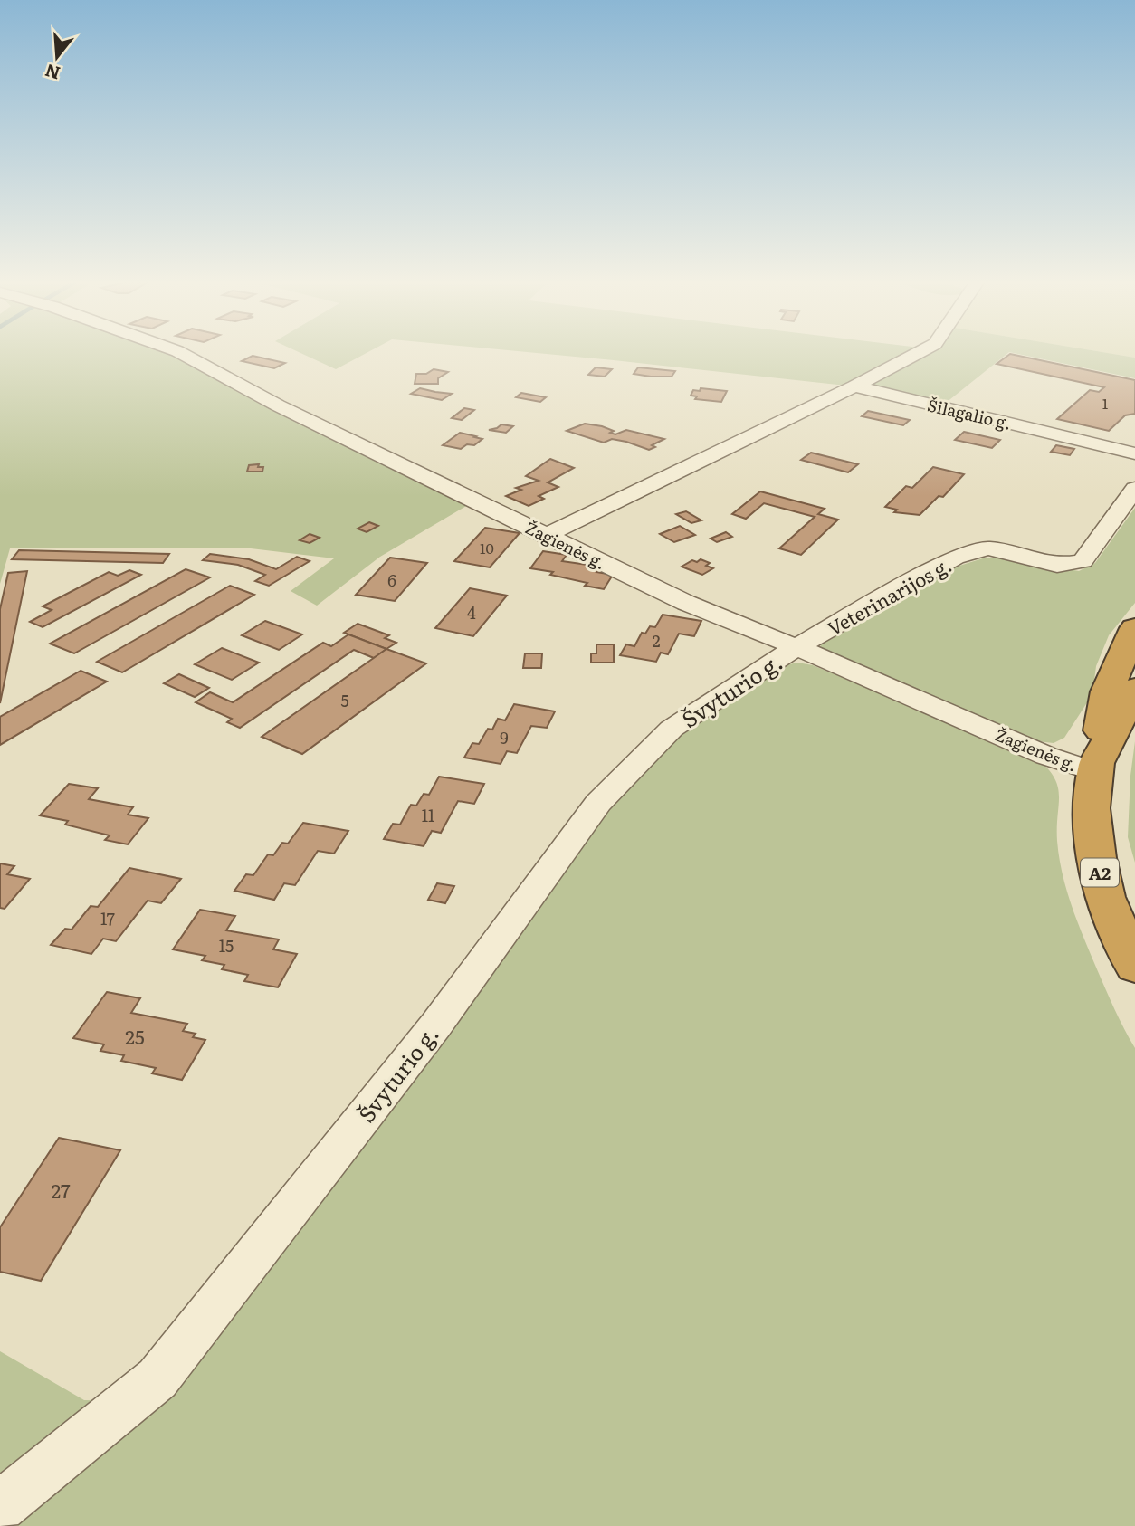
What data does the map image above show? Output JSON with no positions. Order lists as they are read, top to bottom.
{
  "streets": {
    "highway": ["A2"],
    "street": [
      "Šilagalio g.",
      "Žagienės g.",
      "Veterinarijos g.",
      "Švyturio g."
    ]
  },
  "crossings": [
    ["Žagienės g.", "Veterinarijos g."],
    ["Žagienės g.", "Švyturio g."],
    ["Žagienės g.", "A2"],
    ["Veterinarijos g.", "Švyturio g."]
  ],
  "house_numbers": [
    "1",
    "10",
    "6",
    "4",
    "2",
    "5",
    "9",
    "11",
    "17",
    "15",
    "25",
    "27"
  ],
  "north": "bottom"
}
